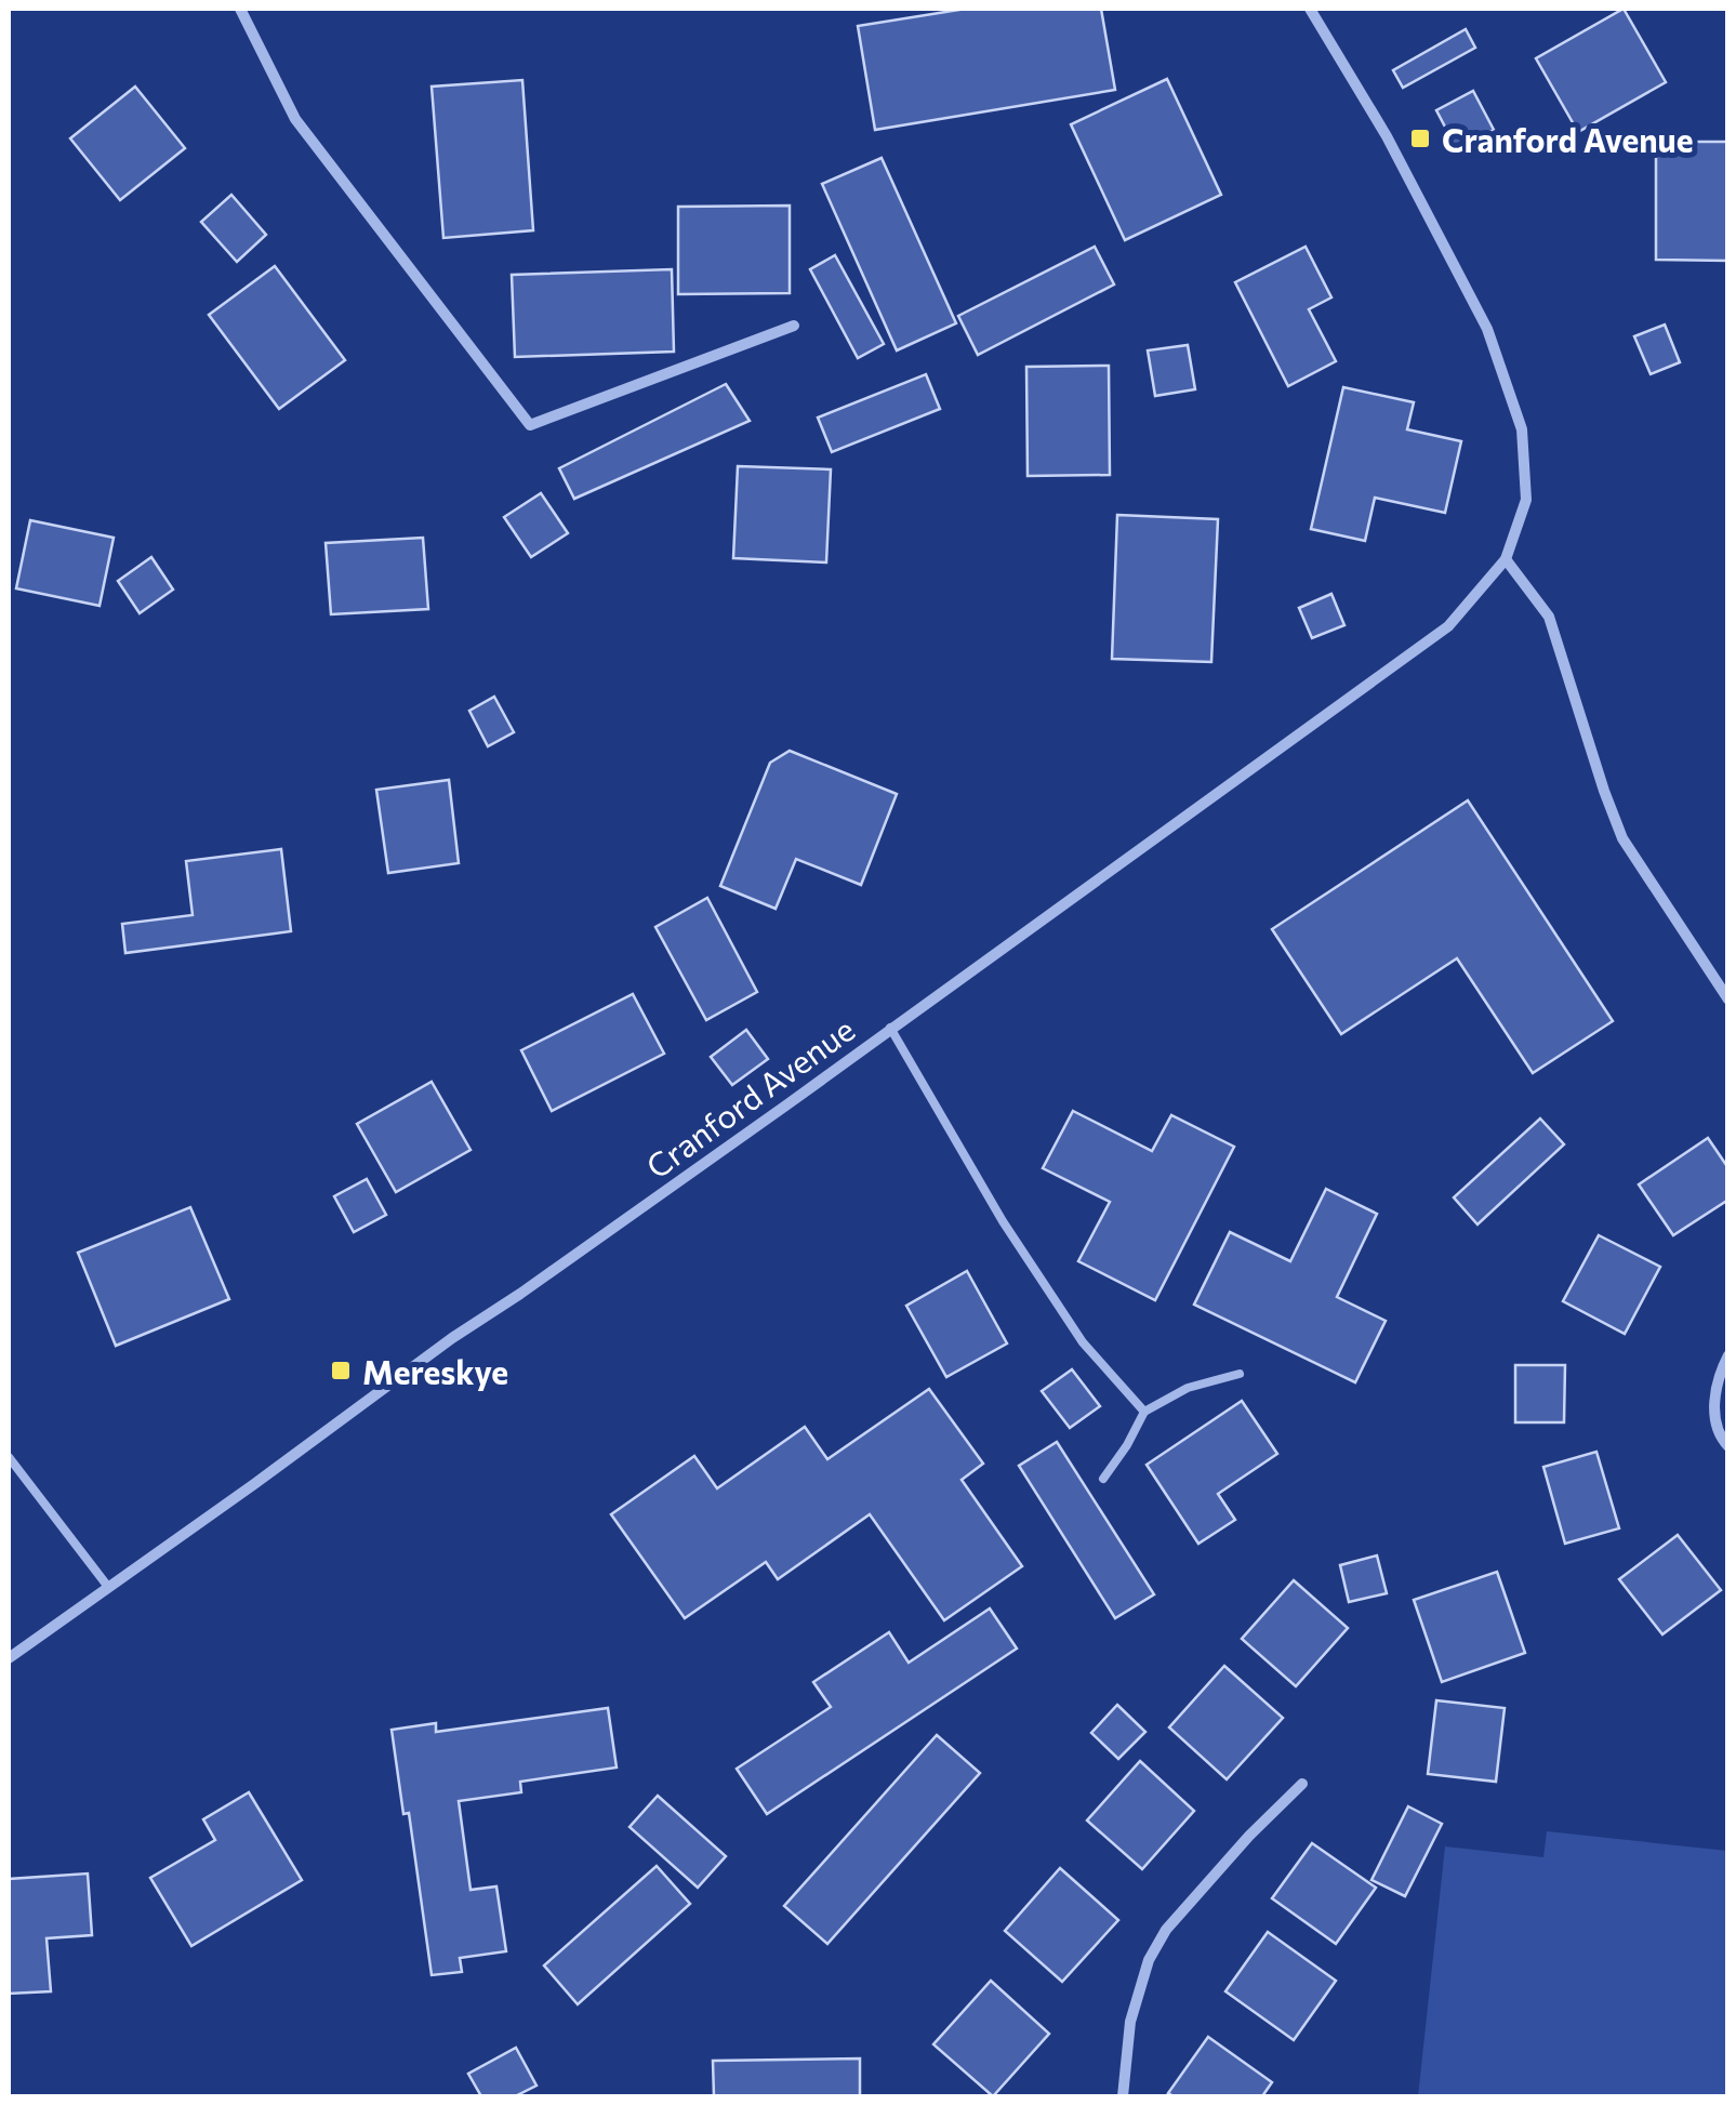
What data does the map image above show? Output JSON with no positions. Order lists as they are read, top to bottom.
{
  "streets": {
    "street": ["Cranford Avenue"]
  },
  "places": {
    "transit": ["Cranford Avenue", "Mereskye"]
  }
}
